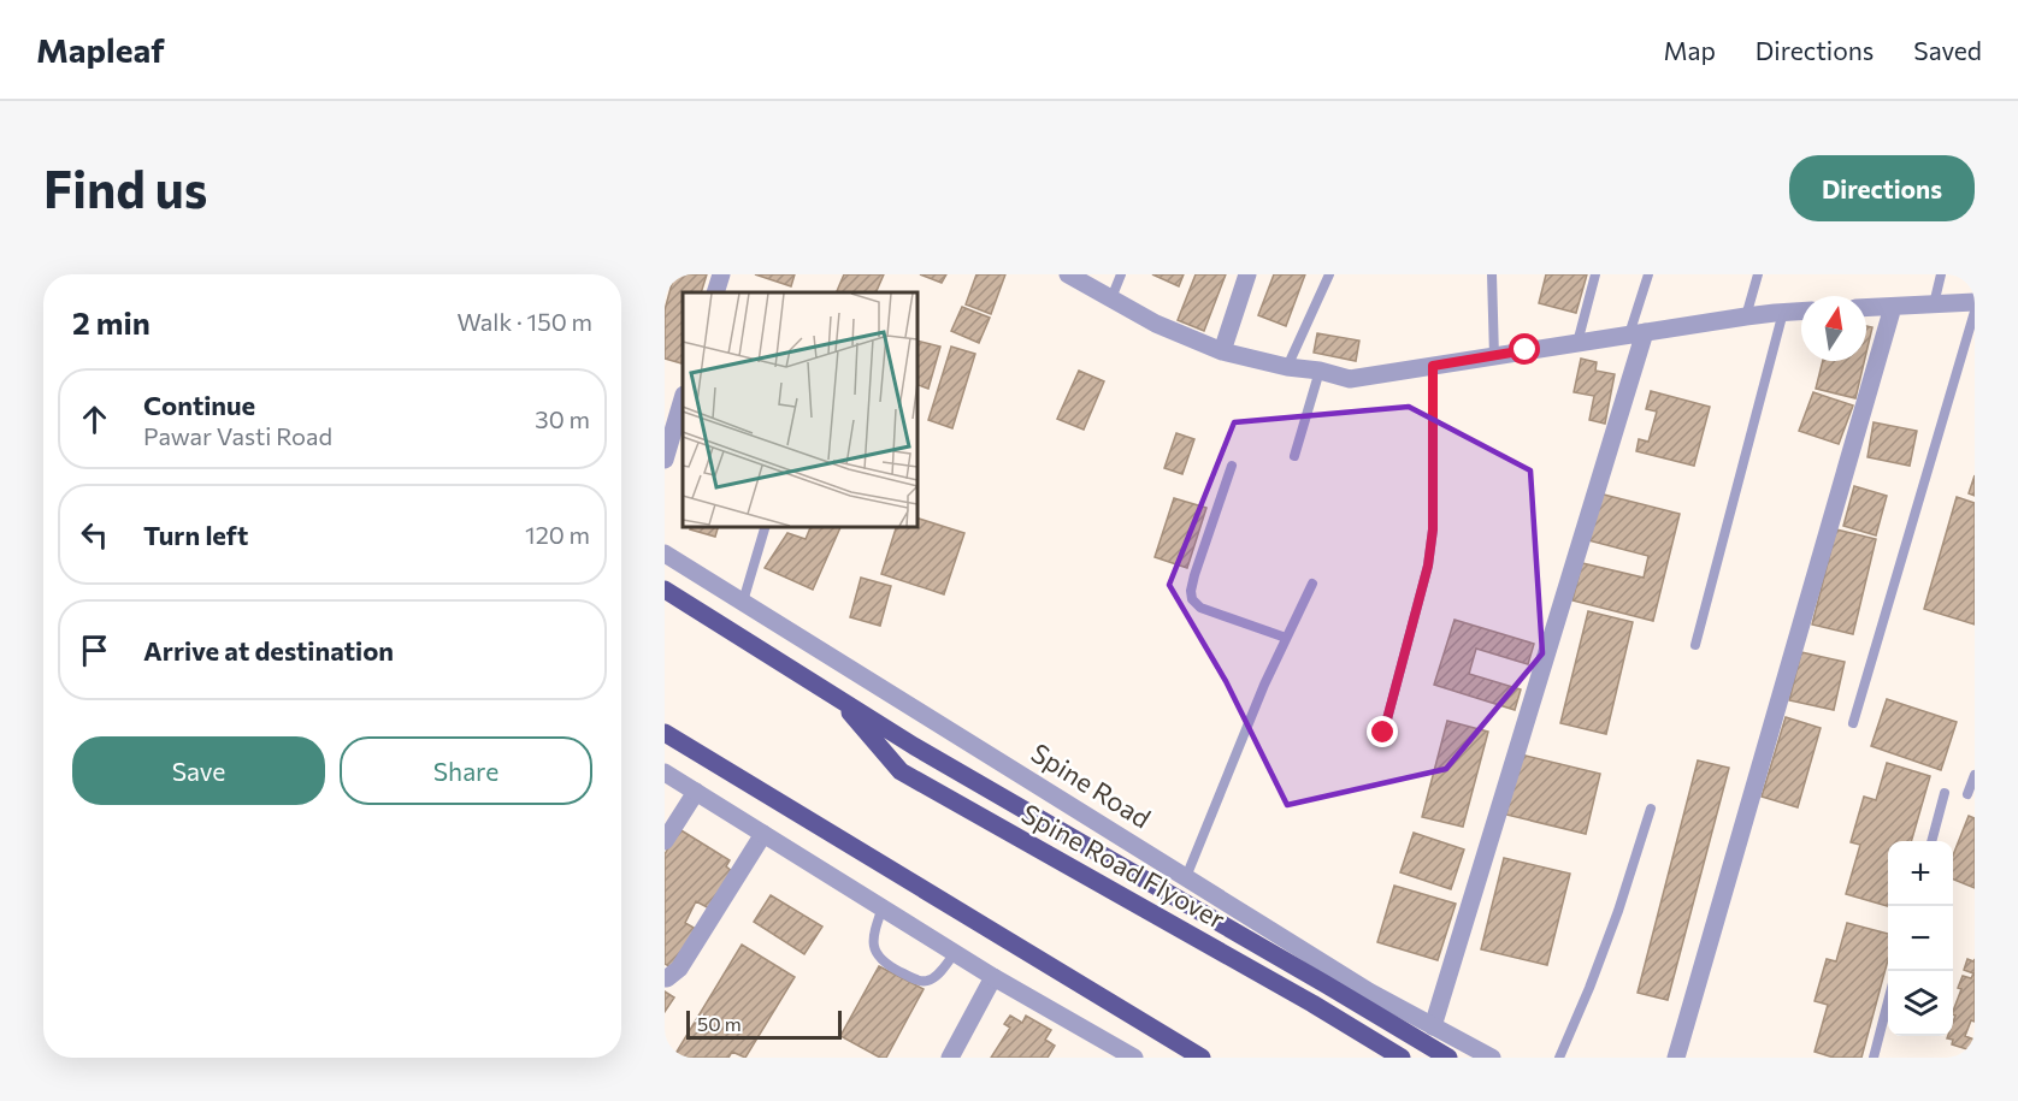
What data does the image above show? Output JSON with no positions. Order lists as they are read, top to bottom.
{
  "streets": {
    "main road": ["Spine Road", "Spine Road Flyover"]
  },
  "crossings": [
    ["Spine Road", "Spine Road Flyover"]
  ],
  "scale_bar": "50 m",
  "north": "top",
  "page": {
    "header": "Mapleaf",
    "nav": ["Map", "Directions", "Saved"],
    "buttons": [
      "Directions",
      ["Save", "Share"]
    ],
    "title": "Find us",
    "heading": ["2 min", "Walk · 150 m"],
    "list": [
      ["Continue", "Pawar Vasti Road", "30 m"],
      ["Turn left", "120 m"],
      "Arrive at destination"
    ],
    "map_buttons": ["+", "−"],
    "scale": "50 m"
  }
}
